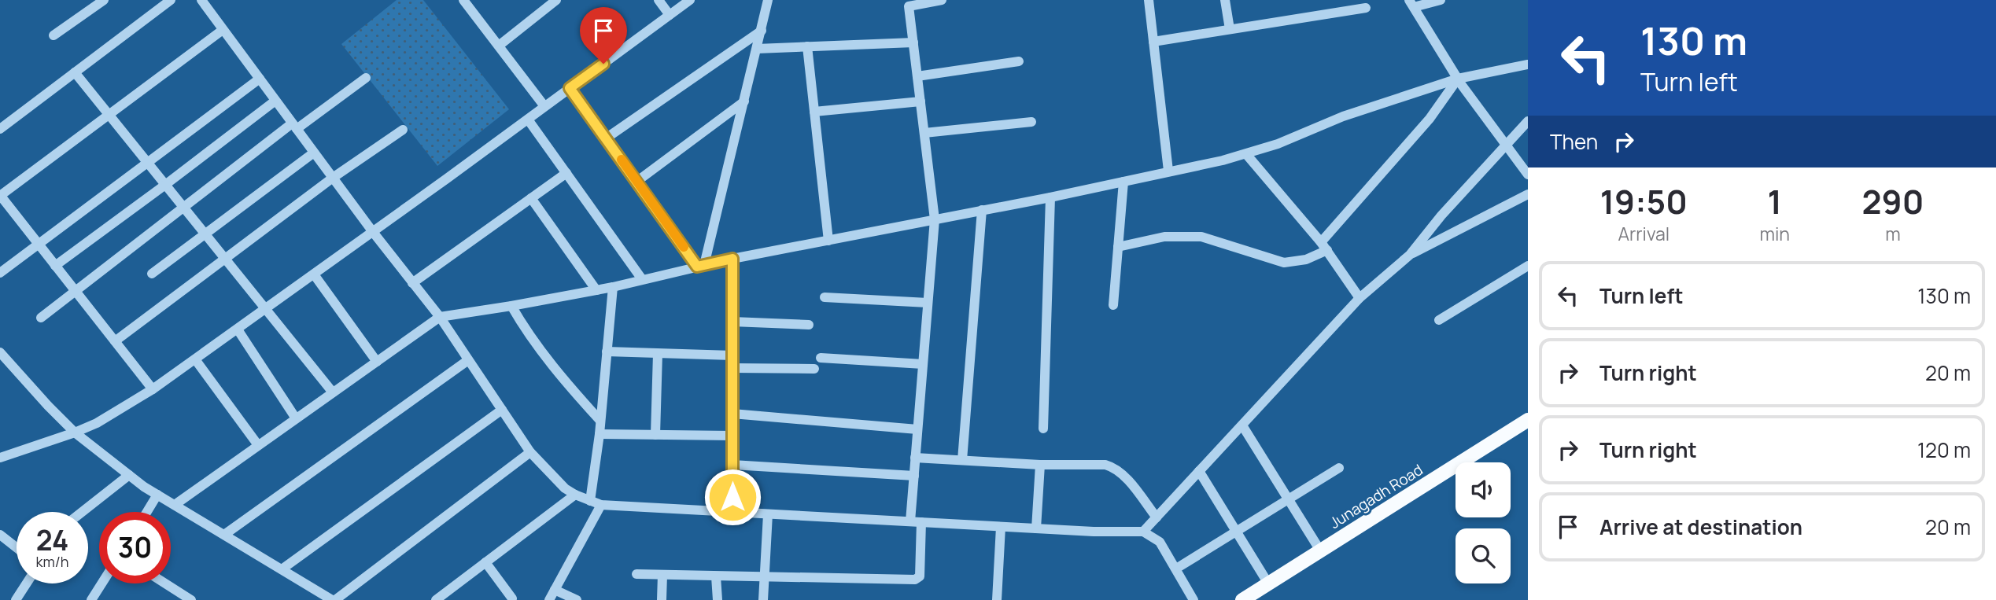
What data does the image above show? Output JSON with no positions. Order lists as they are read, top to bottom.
{
  "streets": {
    "main road": ["Junagadh Road"]
  },
  "page": {
    "turn": ["130 m", "Turn left"],
    "then": "Then",
    "eta": [
      "19:50",
      "Arrival",
      "1",
      "min",
      "290",
      "m"
    ],
    "list": [
      {
        "name": "Turn left",
        "value": "130 m"
      },
      {
        "name": "Turn right",
        "value": "20 m"
      },
      {
        "name": "Turn right",
        "value": "120 m"
      },
      {
        "name": "Arrive at destination",
        "value": "20 m"
      }
    ],
    "speed": "24 km/h",
    "limit": "30"
  }
}
